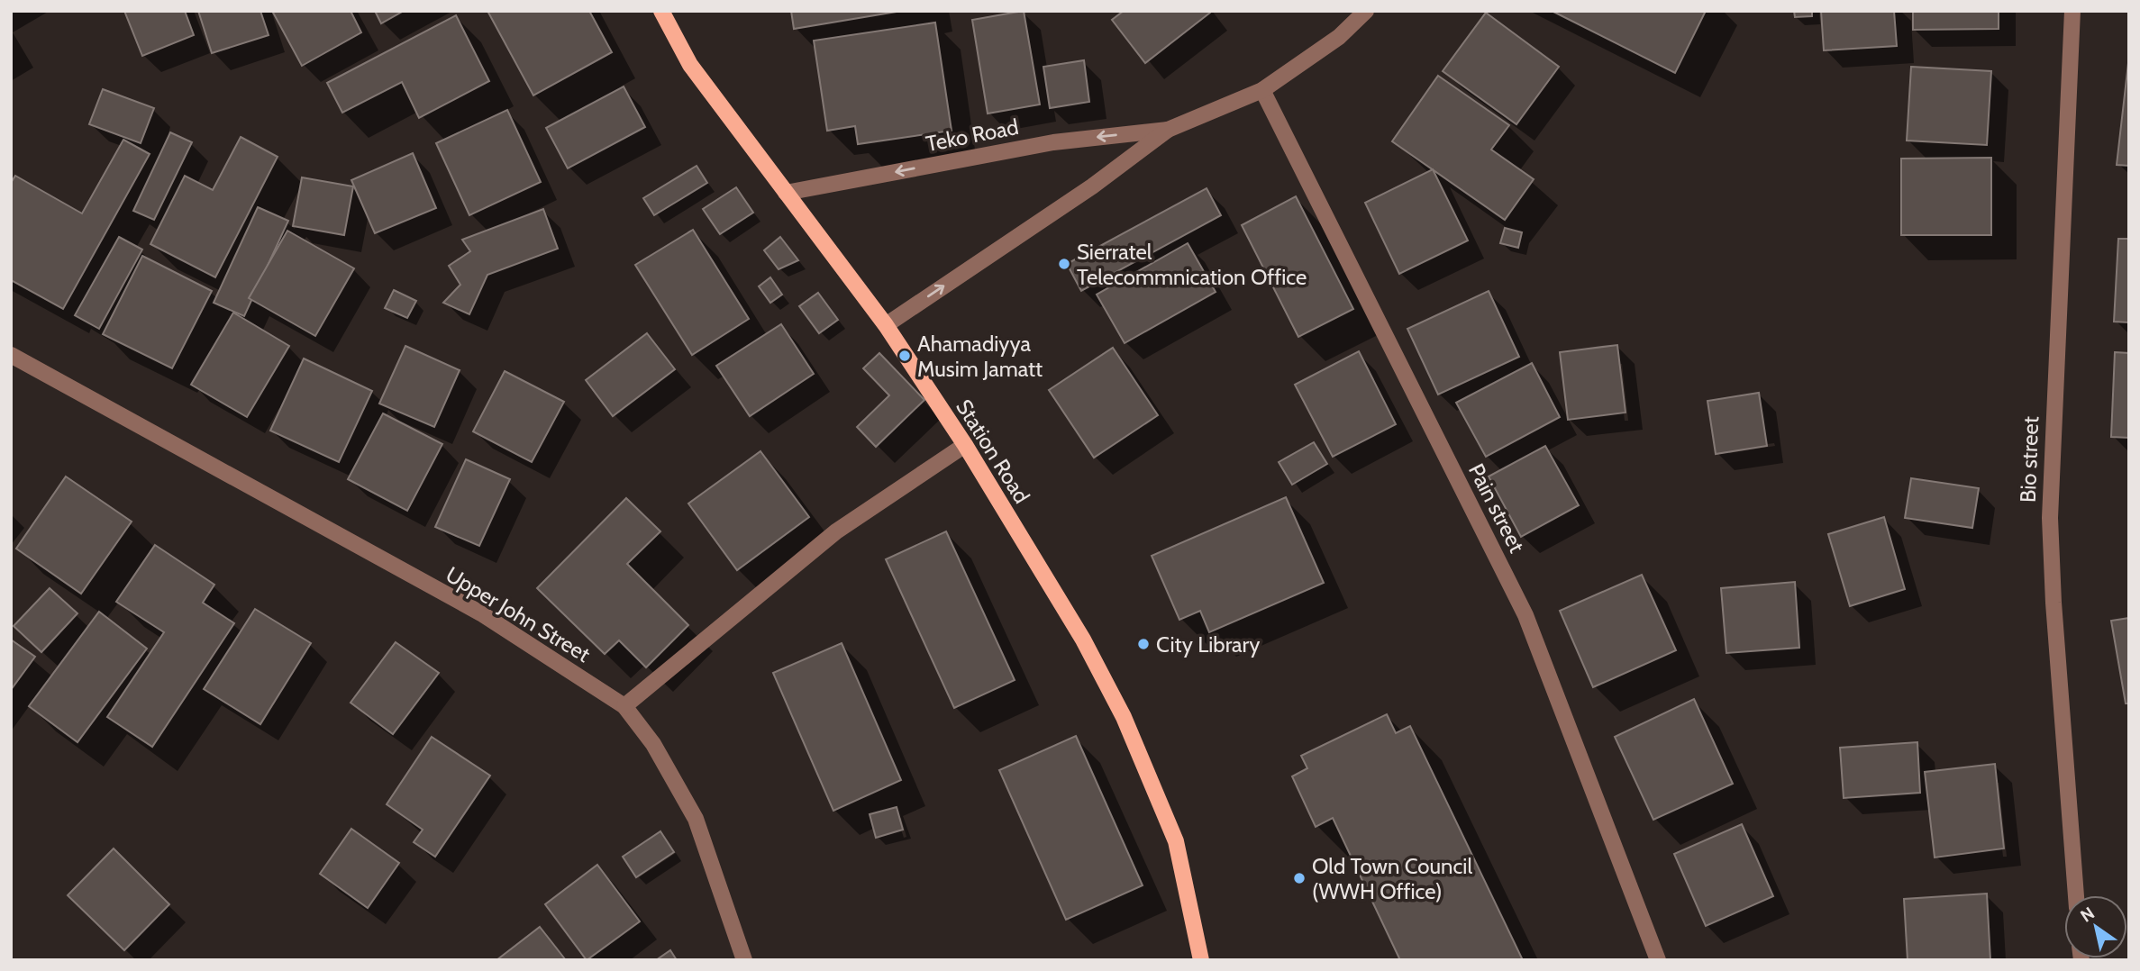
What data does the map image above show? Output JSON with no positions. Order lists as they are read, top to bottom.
{
  "streets": {
    "main road": ["Station Road"],
    "street": [
      "Teko Road",
      "Bio street",
      "Pain street",
      "Upper John Street"
    ]
  },
  "crossings": [
    ["Teko Road", "Station Road"],
    ["Teko Road", "Pain street"]
  ],
  "places": [
    "Sierratel Telecommnication Office",
    "Ahamadiyya Musim Jamatt",
    "City Library",
    "Old Town Council (WWH Office)"
  ],
  "north": "top left"
}
